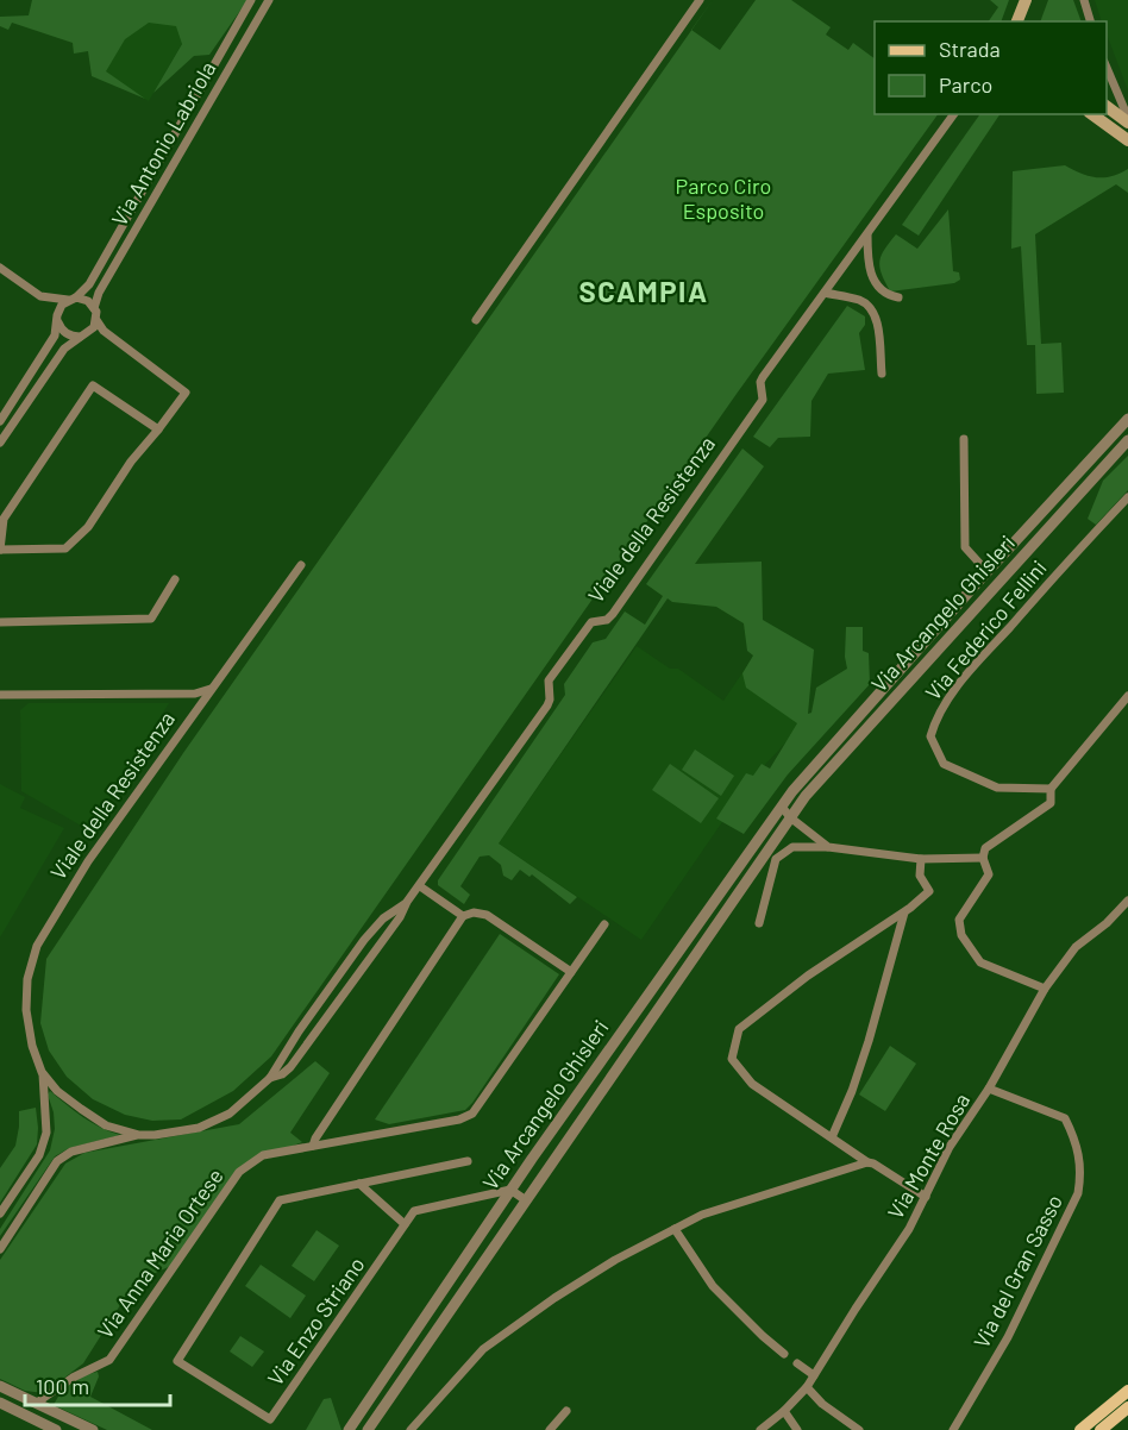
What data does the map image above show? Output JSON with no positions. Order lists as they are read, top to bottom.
{
  "streets": {
    "street": [
      "Via Antonio Labriola",
      "Viale della Resistenza",
      "Via Arcangelo Ghisleri",
      "Via Federico Fellini",
      "Via Monte Rosa",
      "Via Anna Maria Ortese",
      "Via del Gran Sasso",
      "Via Enzo Striano"
    ]
  },
  "crossings": [
    ["Via Arcangelo Ghisleri", "Via Enzo Striano"],
    ["Via Monte Rosa", "Via del Gran Sasso"]
  ],
  "districts": ["SCAMPIA"],
  "parks": ["Parco Ciro Esposito"],
  "legend": ["Strada", "Parco"],
  "scale_bar": "100 m"
}
